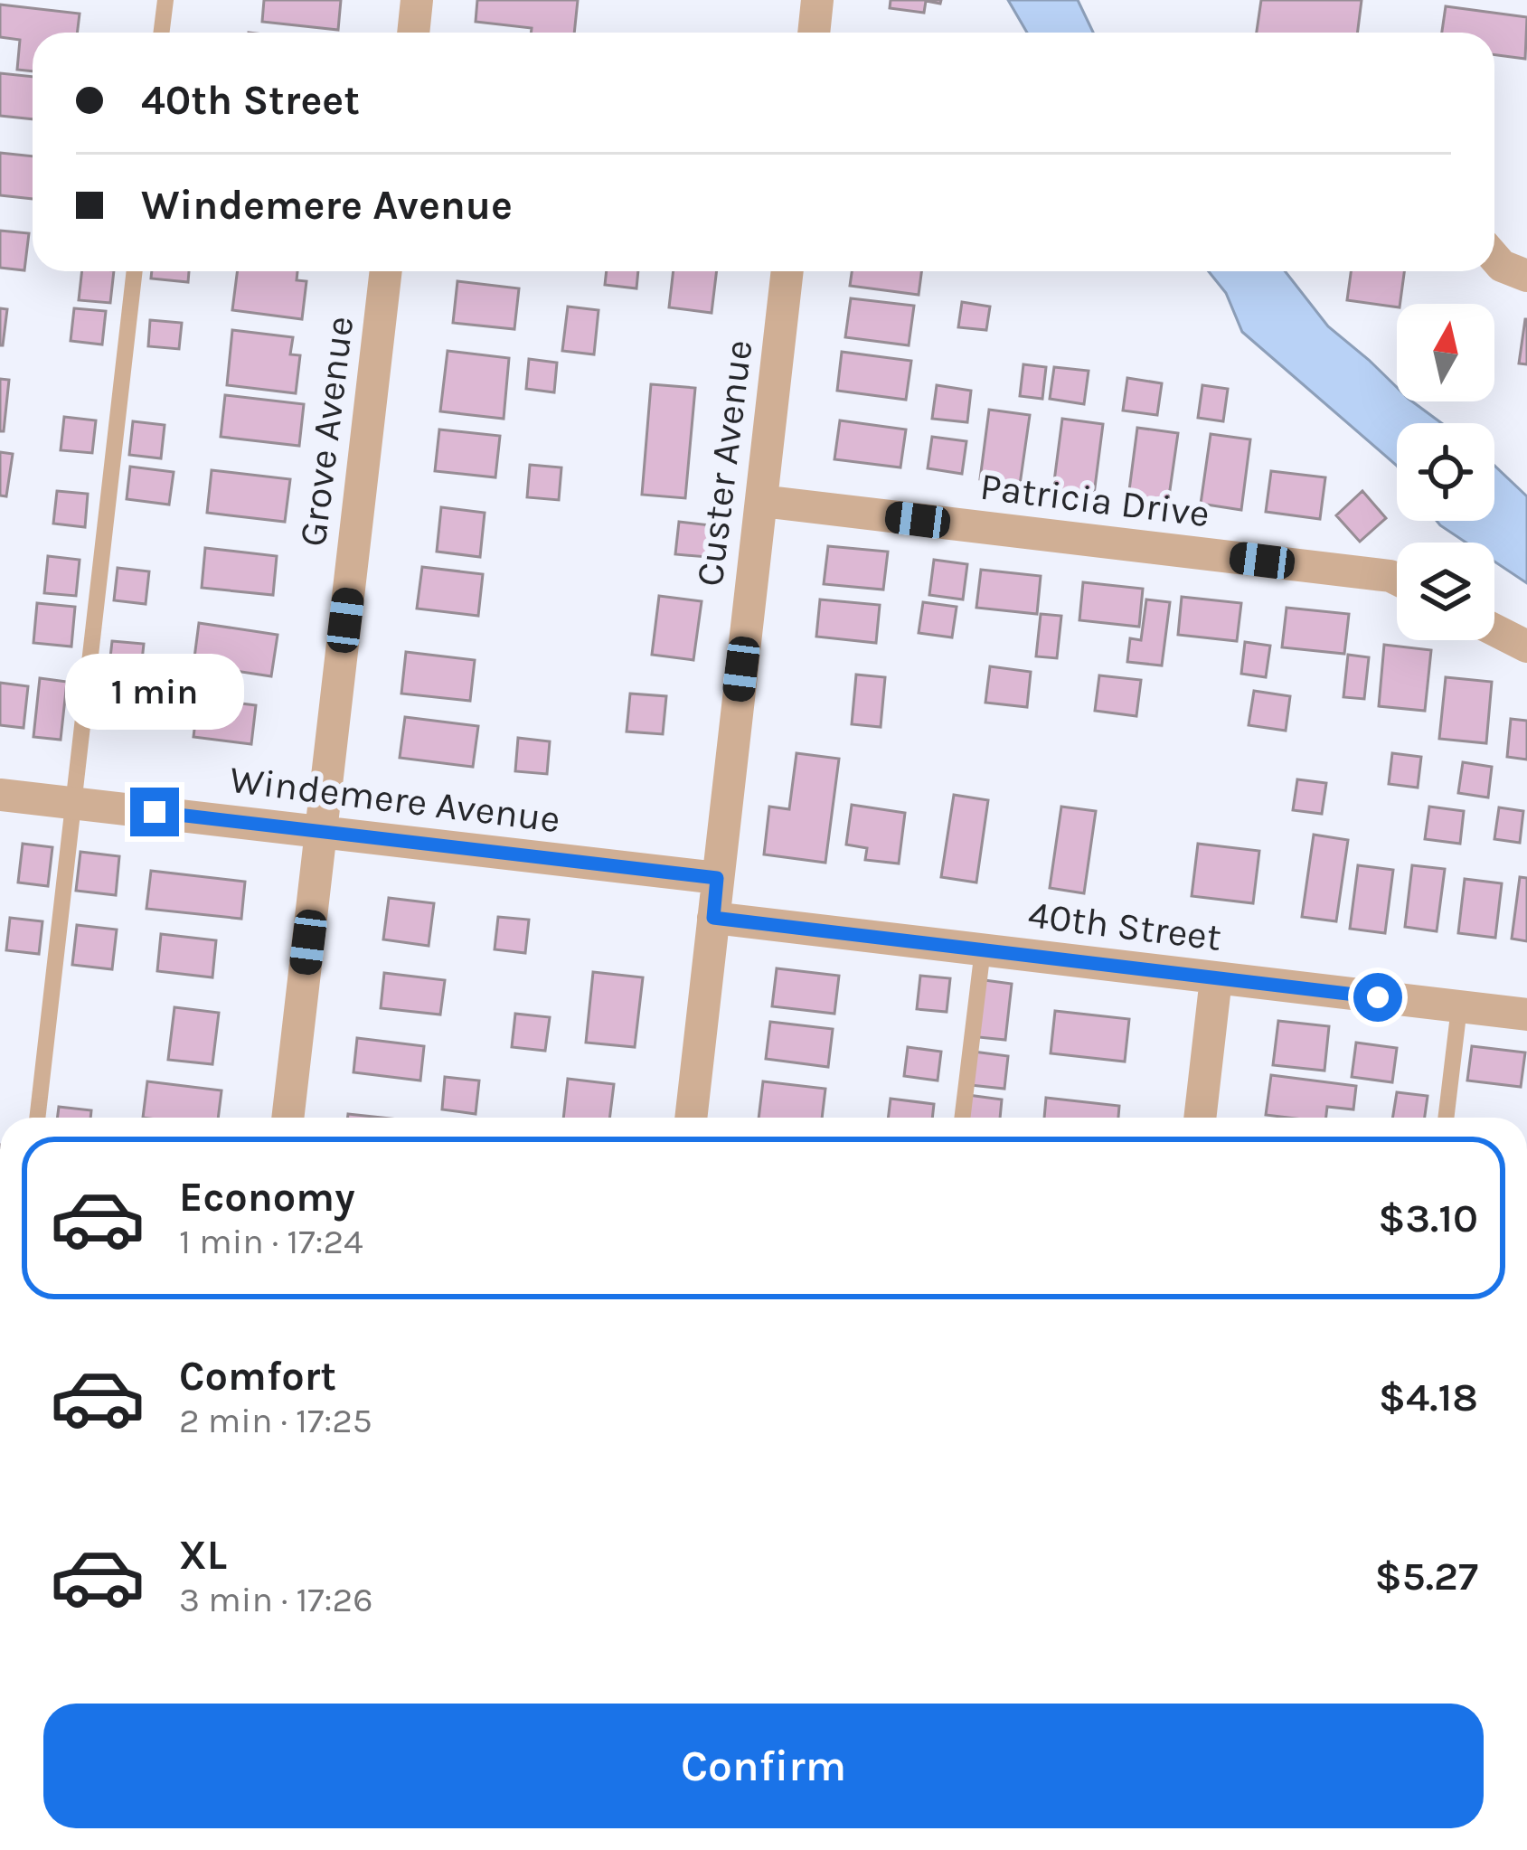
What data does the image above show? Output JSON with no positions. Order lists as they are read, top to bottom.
{
  "streets": {
    "street": [
      "Grove Avenue",
      "Custer Avenue",
      "Patricia Drive",
      "Windemere Avenue",
      "40th Street"
    ]
  },
  "crossings": [
    ["Grove Avenue", "Windemere Avenue"],
    ["Custer Avenue", "Patricia Drive"],
    ["Custer Avenue", "Windemere Avenue"],
    ["Custer Avenue", "40th Street"]
  ],
  "north": "top",
  "page": {
    "banner": ["40th Street", "Windemere Avenue"],
    "bubble": "1 min",
    "list": [
      {
        "name": "Economy",
        "note": "1 min · 17:24",
        "value": "$3.10"
      },
      {
        "name": "Comfort",
        "note": "2 min · 17:25",
        "value": "$4.18"
      },
      {
        "name": "XL",
        "note": "3 min · 17:26",
        "value": "$5.27"
      }
    ],
    "buttons": "Confirm"
  }
}
